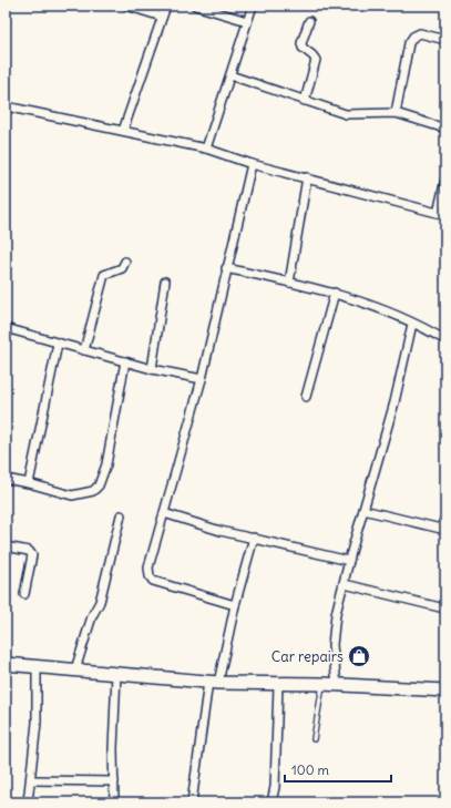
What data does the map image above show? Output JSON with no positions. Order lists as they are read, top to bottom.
{
  "places": {
    "shop": ["Car repairs"]
  },
  "scale_bar": "100 m"
}
